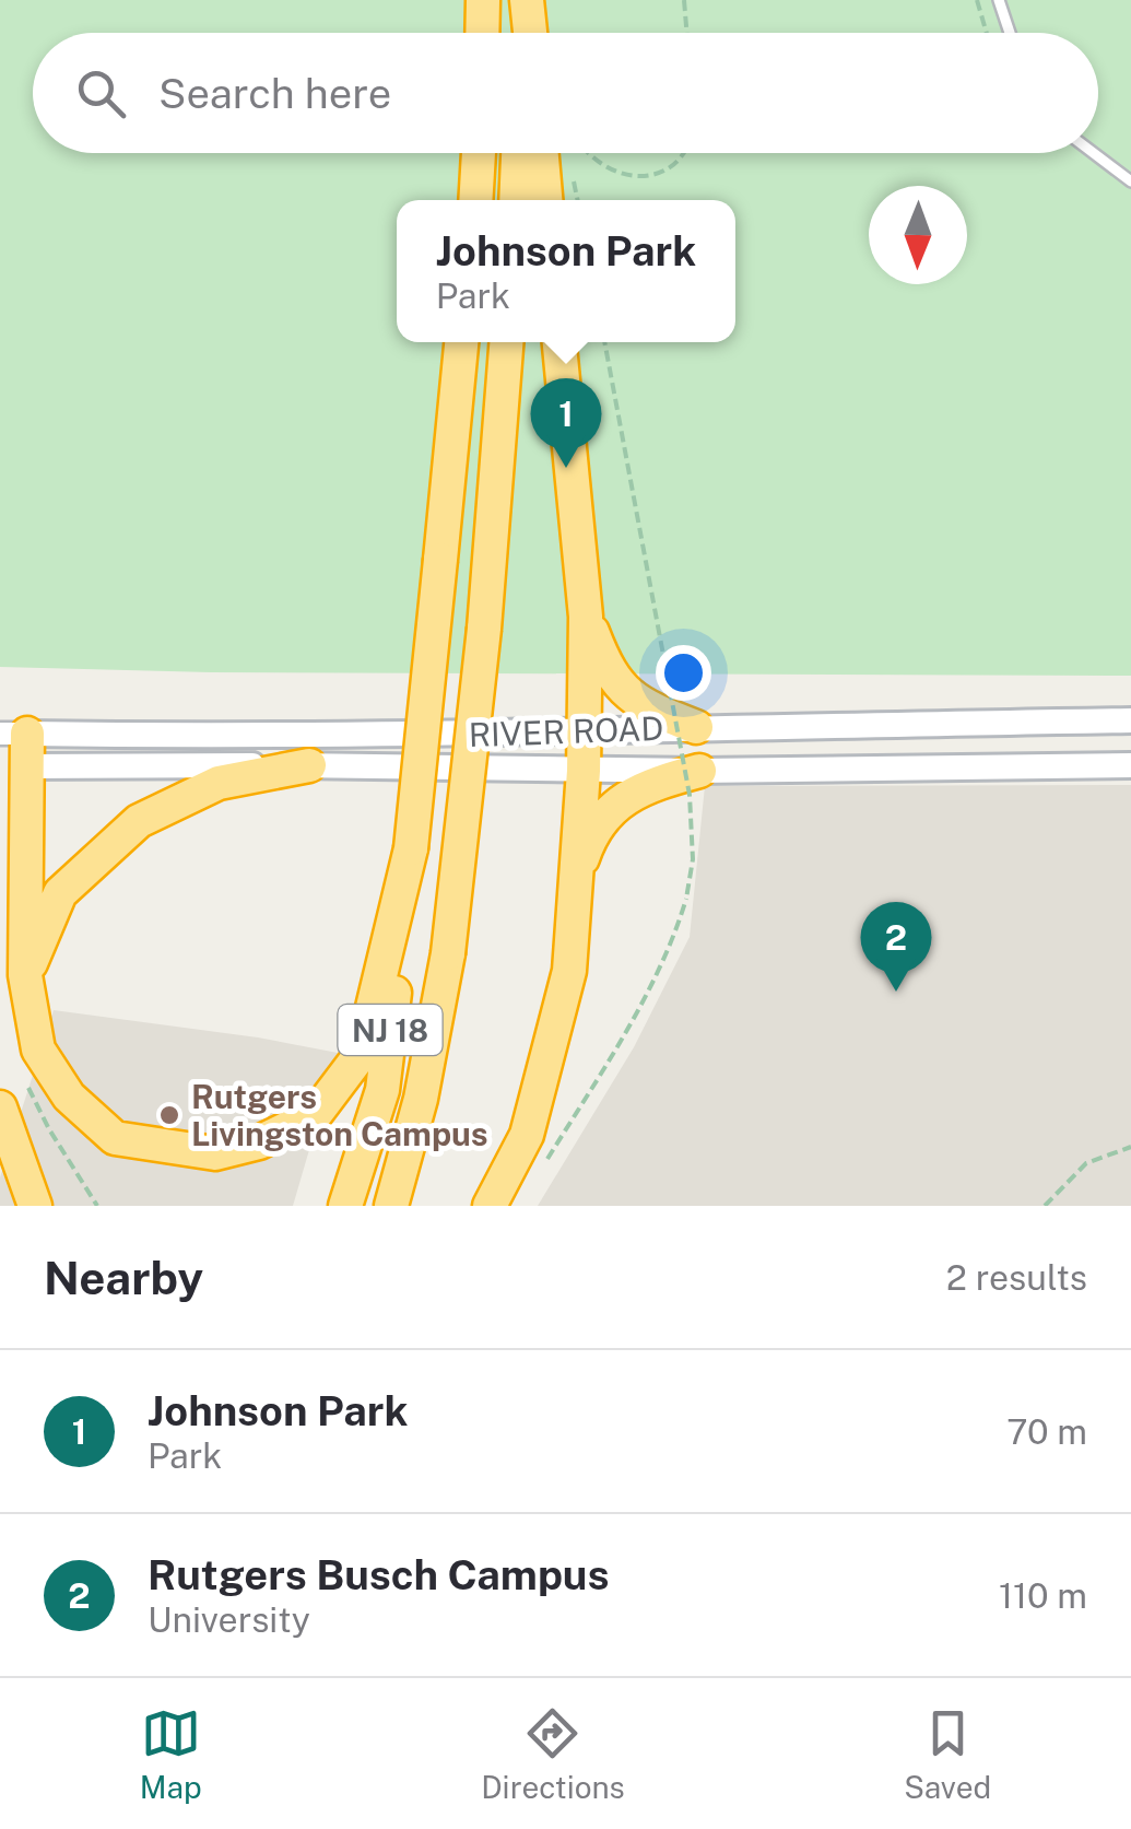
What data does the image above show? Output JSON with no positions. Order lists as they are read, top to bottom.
{
  "streets": {
    "highway": ["NJ 18"],
    "main road": ["RIVER ROAD"]
  },
  "places": ["Rutgers Livingston Campus"],
  "north": "bottom",
  "page": {
    "search": "Search here",
    "popup": ["Johnson Park", "Park"],
    "pins": ["1", "2"],
    "heading": ["Nearby", "2 results"],
    "list": [
      {
        "mark": "1",
        "name": "Johnson Park",
        "note": "Park",
        "value": "70 m"
      },
      {
        "mark": "2",
        "name": "Rutgers Busch Campus",
        "note": "University",
        "value": "110 m"
      }
    ],
    "nav": ["Map", "Directions", "Saved"]
  }
}
